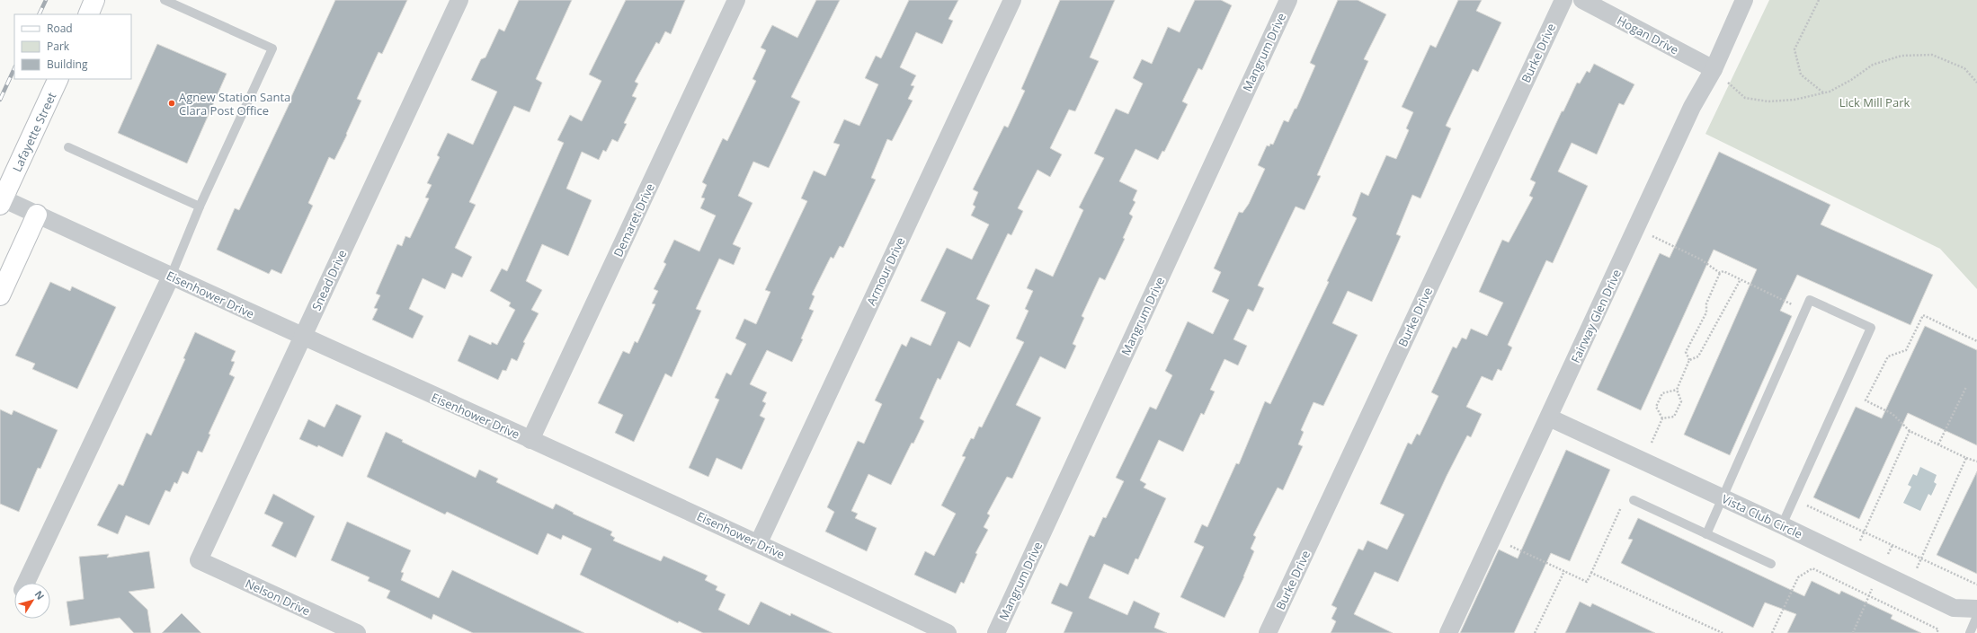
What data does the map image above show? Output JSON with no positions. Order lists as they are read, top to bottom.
{
  "streets": {
    "main road": ["Lafayette Street"],
    "street": [
      "Hogan Drive",
      "Mangrum Drive",
      "Burke Drive",
      "Demaret Drive",
      "Armour Drive",
      "Snead Drive",
      "Eisenhower Drive",
      "Fairway Glen Drive",
      "Vista Club Circle",
      "Nelson Drive"
    ]
  },
  "crossings": [
    ["Hogan Drive", "Fairway Glen Drive"],
    ["Lafayette Street", "Eisenhower Drive"],
    ["Demaret Drive", "Eisenhower Drive"],
    ["Armour Drive", "Eisenhower Drive"],
    ["Snead Drive", "Eisenhower Drive"],
    ["Snead Drive", "Nelson Drive"],
    ["Fairway Glen Drive", "Vista Club Circle"]
  ],
  "parks": ["Lick Mill Park"],
  "places": ["Agnew Station Santa Clara Post Office"],
  "legend": ["Road", "Park", "Building"],
  "north": "top right"
}
